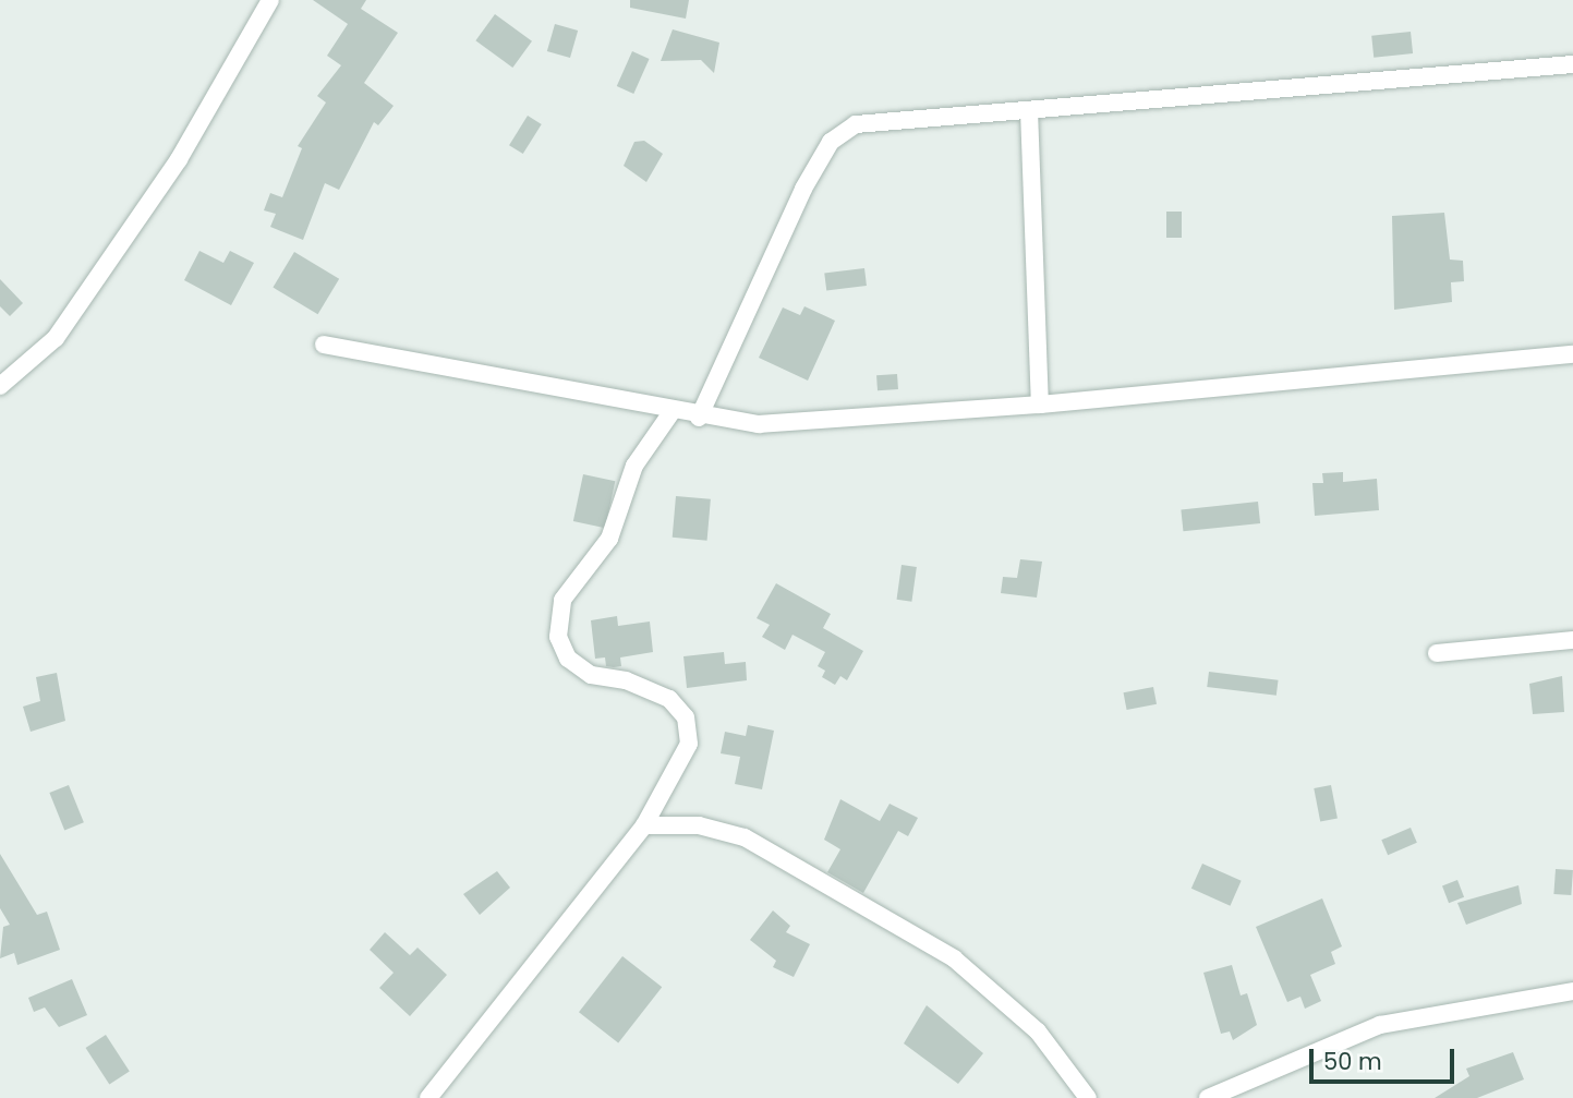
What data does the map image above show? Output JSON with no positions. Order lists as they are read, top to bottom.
{
  "scale_bar": "50 m"
}
